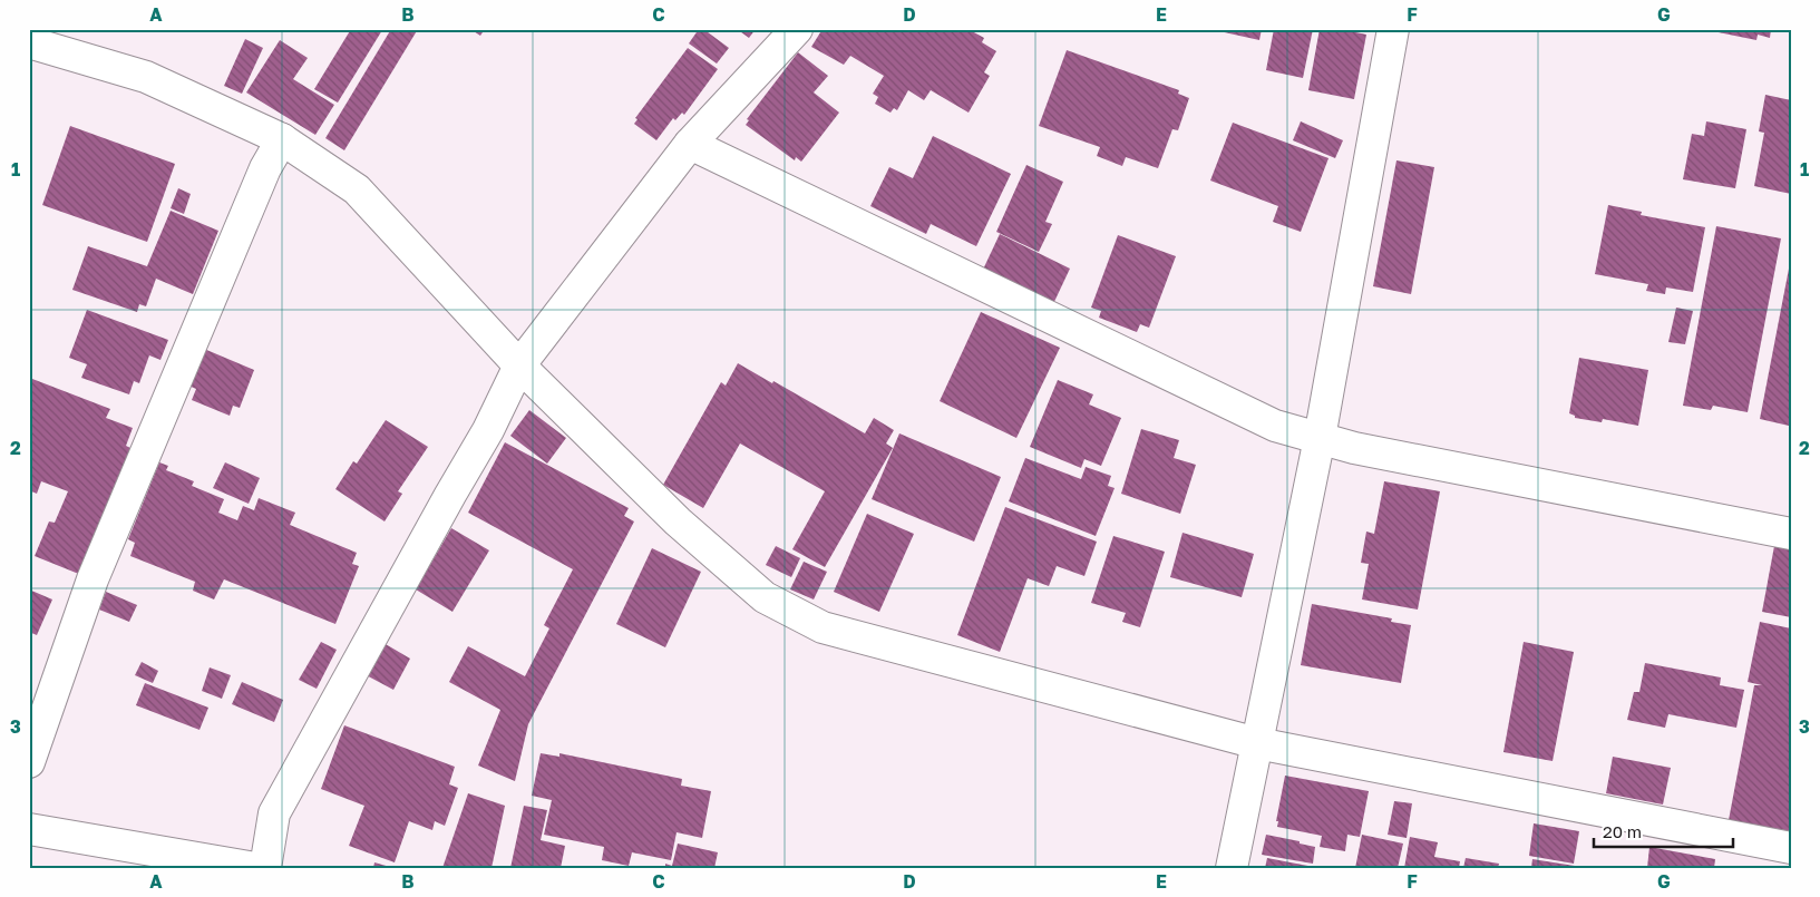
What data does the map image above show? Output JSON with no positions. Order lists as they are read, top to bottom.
{
  "scale_bar": "20 m",
  "grid": {
    "columns": [
      "A",
      "B",
      "C",
      "D",
      "E",
      "F",
      "G"
    ],
    "rows": ["1", "2", "3"]
  }
}
